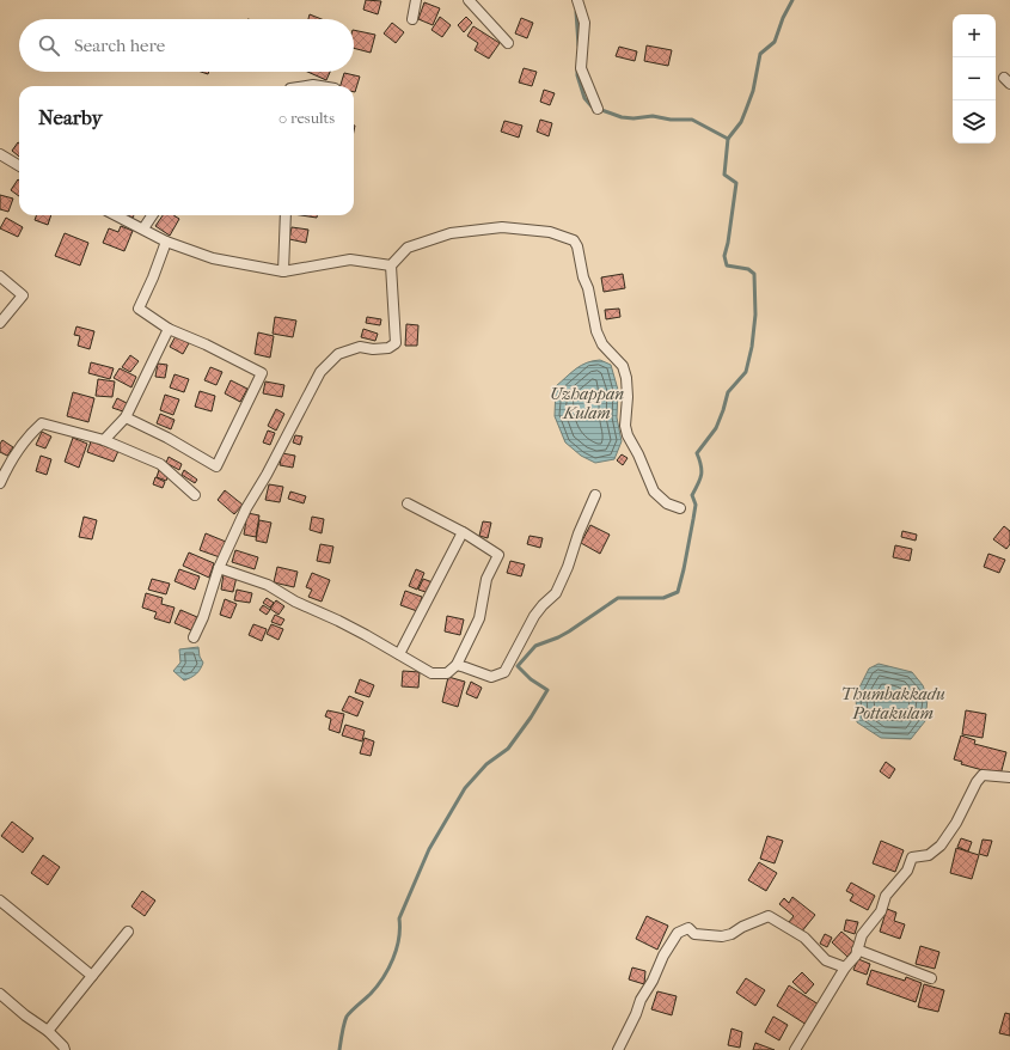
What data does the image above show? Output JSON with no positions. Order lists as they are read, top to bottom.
{
  "water": ["Uzhappan Kulam", "Thumbakkadu Pottakulam"],
  "page": {
    "map_buttons": ["+", "−"],
    "search": "Search here",
    "heading": ["Nearby", "0 results"]
  }
}
